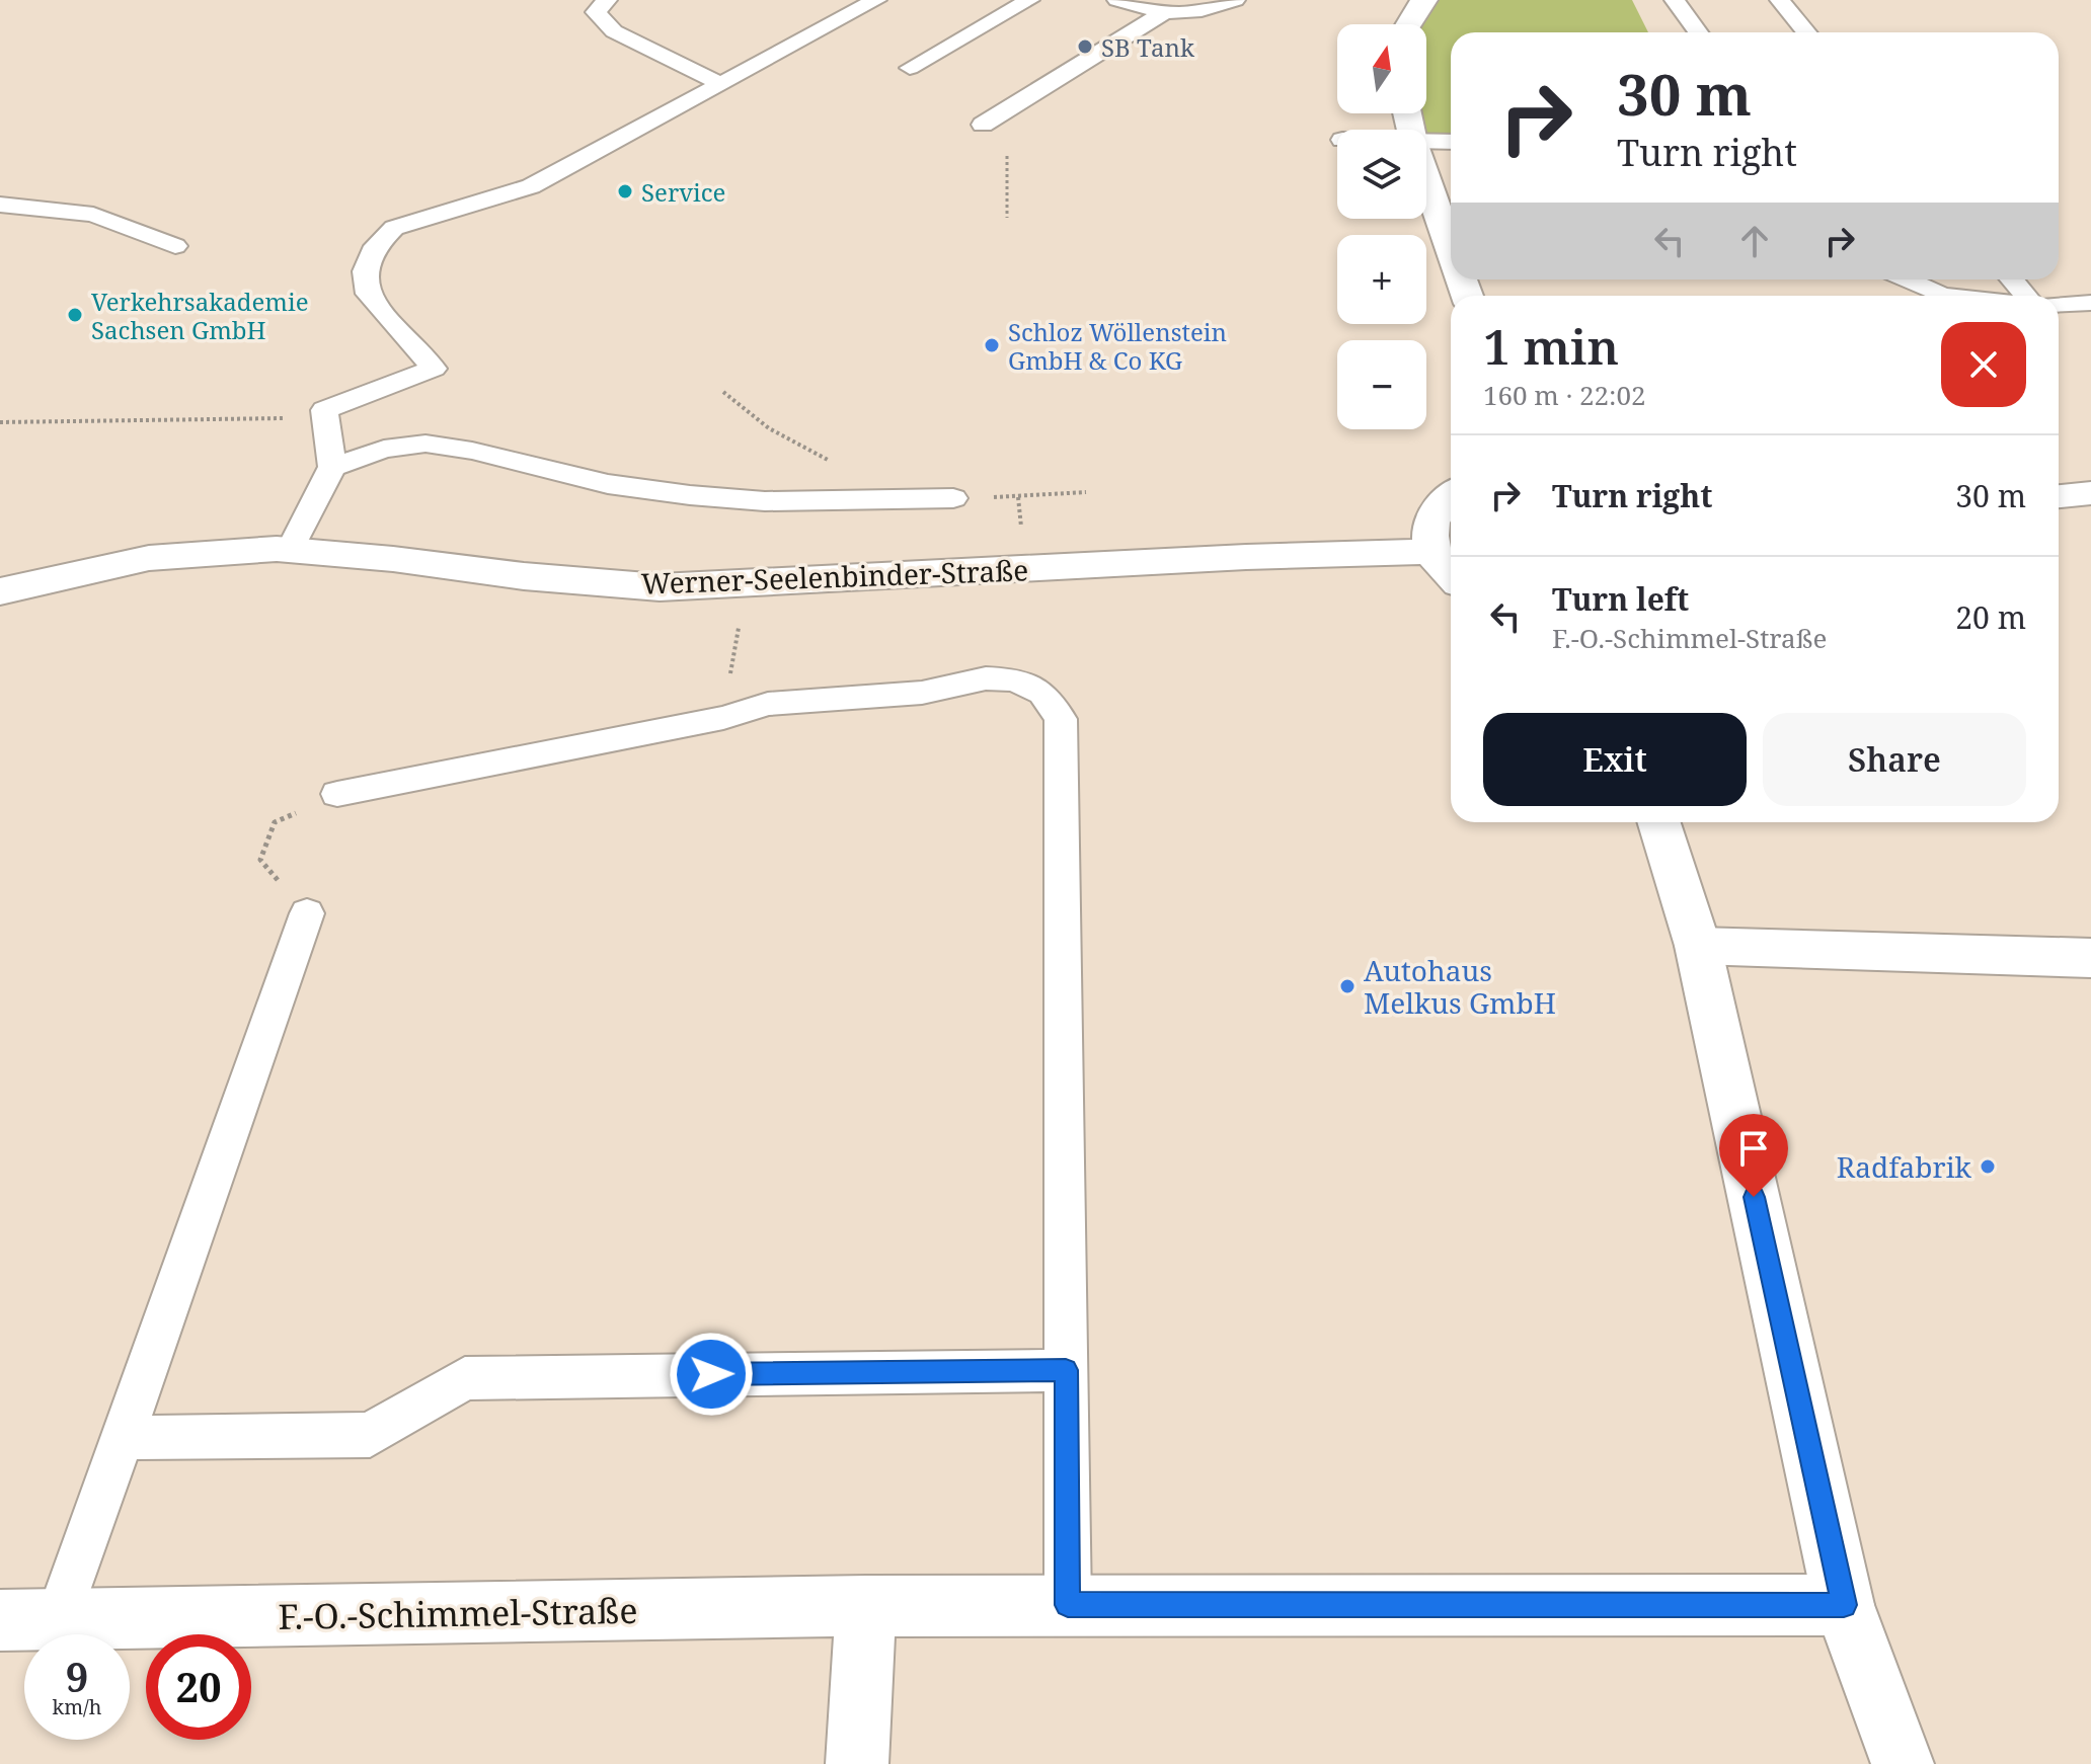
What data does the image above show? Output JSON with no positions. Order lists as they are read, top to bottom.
{
  "streets": {
    "main road": ["Werner-Seelenbinder-Straße", "F.-O.-Schimmel-Straße"]
  },
  "places": [
    "SB Tank",
    "Service",
    "Verkehrsakademie Sachsen GmbH",
    "Schloz Wöllenstein GmbH & Co KG",
    "Autohaus Melkus GmbH",
    "Radfabrik"
  ],
  "north": "top",
  "page": {
    "map_buttons": ["+", "−"],
    "turn": ["30 m", "Turn right"],
    "heading": ["1 min", "160 m · 22:02"],
    "list": [
      {
        "name": "Turn right",
        "value": "30 m"
      },
      {
        "name": "Turn left",
        "note": "F.-O.-Schimmel-Straße",
        "value": "20 m"
      }
    ],
    "buttons": ["Exit", "Share"],
    "speed": "9 km/h",
    "limit": "20"
  }
}
